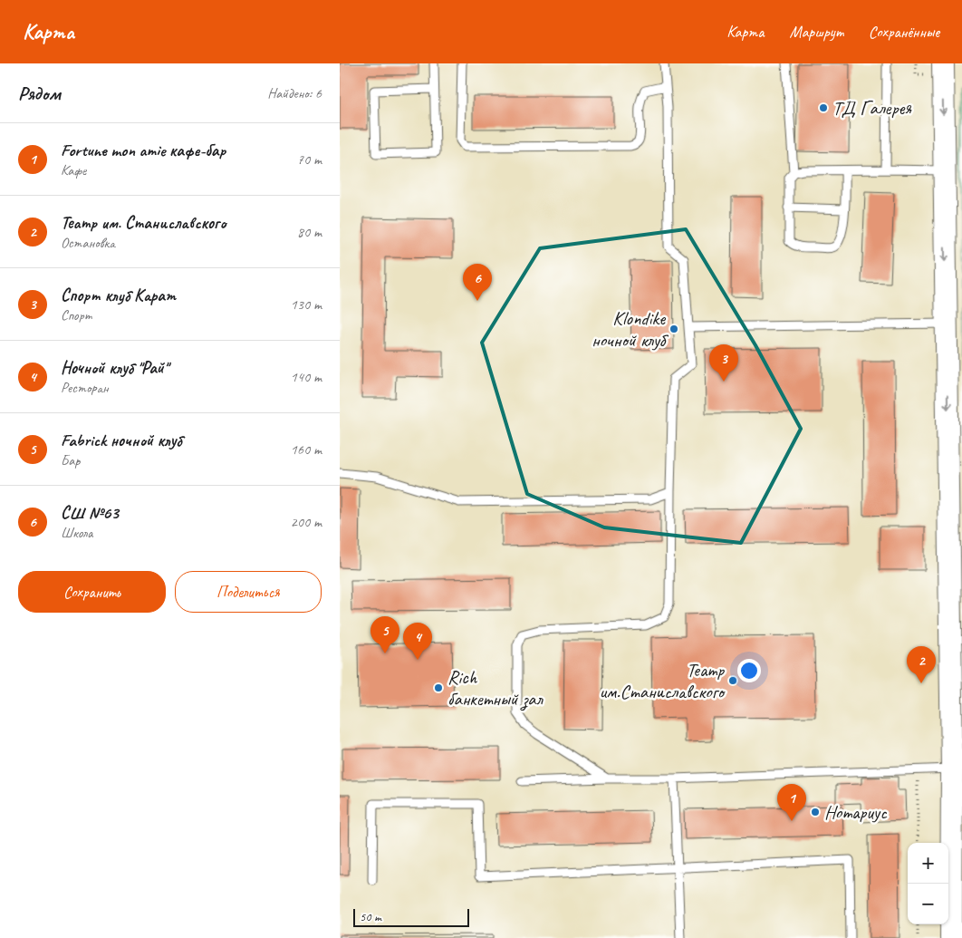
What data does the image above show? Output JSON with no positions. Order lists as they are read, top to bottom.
{
  "places": [
    "ТД Галерея",
    "Klondike ночной клуб",
    "Театр им.Станиславского",
    "Rich банкетный зал",
    "Нотариус"
  ],
  "scale_bar": "50 m",
  "page": {
    "header": "Карта",
    "nav": ["Карта", "Маршрут", "Сохранённые"],
    "heading": ["Рядом", "Найдено: 6"],
    "list": [
      {
        "mark": "1",
        "name": "Fortune mon amie кафе-бар",
        "note": "Кафе",
        "value": "70 m"
      },
      {
        "mark": "2",
        "name": "Театр им. Станиславского",
        "note": "Остановка",
        "value": "80 m"
      },
      {
        "mark": "3",
        "name": "Спорт клуб Карат",
        "note": "Спорт",
        "value": "130 m"
      },
      {
        "mark": "4",
        "name": "Ночной клуб \"Рай\"",
        "note": "Ресторан",
        "value": "140 m"
      },
      {
        "mark": "5",
        "name": "Fabrick ночной клуб",
        "note": "Бар",
        "value": "160 m"
      },
      {
        "mark": "6",
        "name": "СШ №63",
        "note": "Школа",
        "value": "200 m"
      }
    ],
    "pins": [
      "6",
      "3",
      "5",
      "4",
      "2",
      "1"
    ],
    "buttons": ["Сохранить", "Поделиться"],
    "map_buttons": ["+", "−"],
    "scale": "50 m"
  }
}
